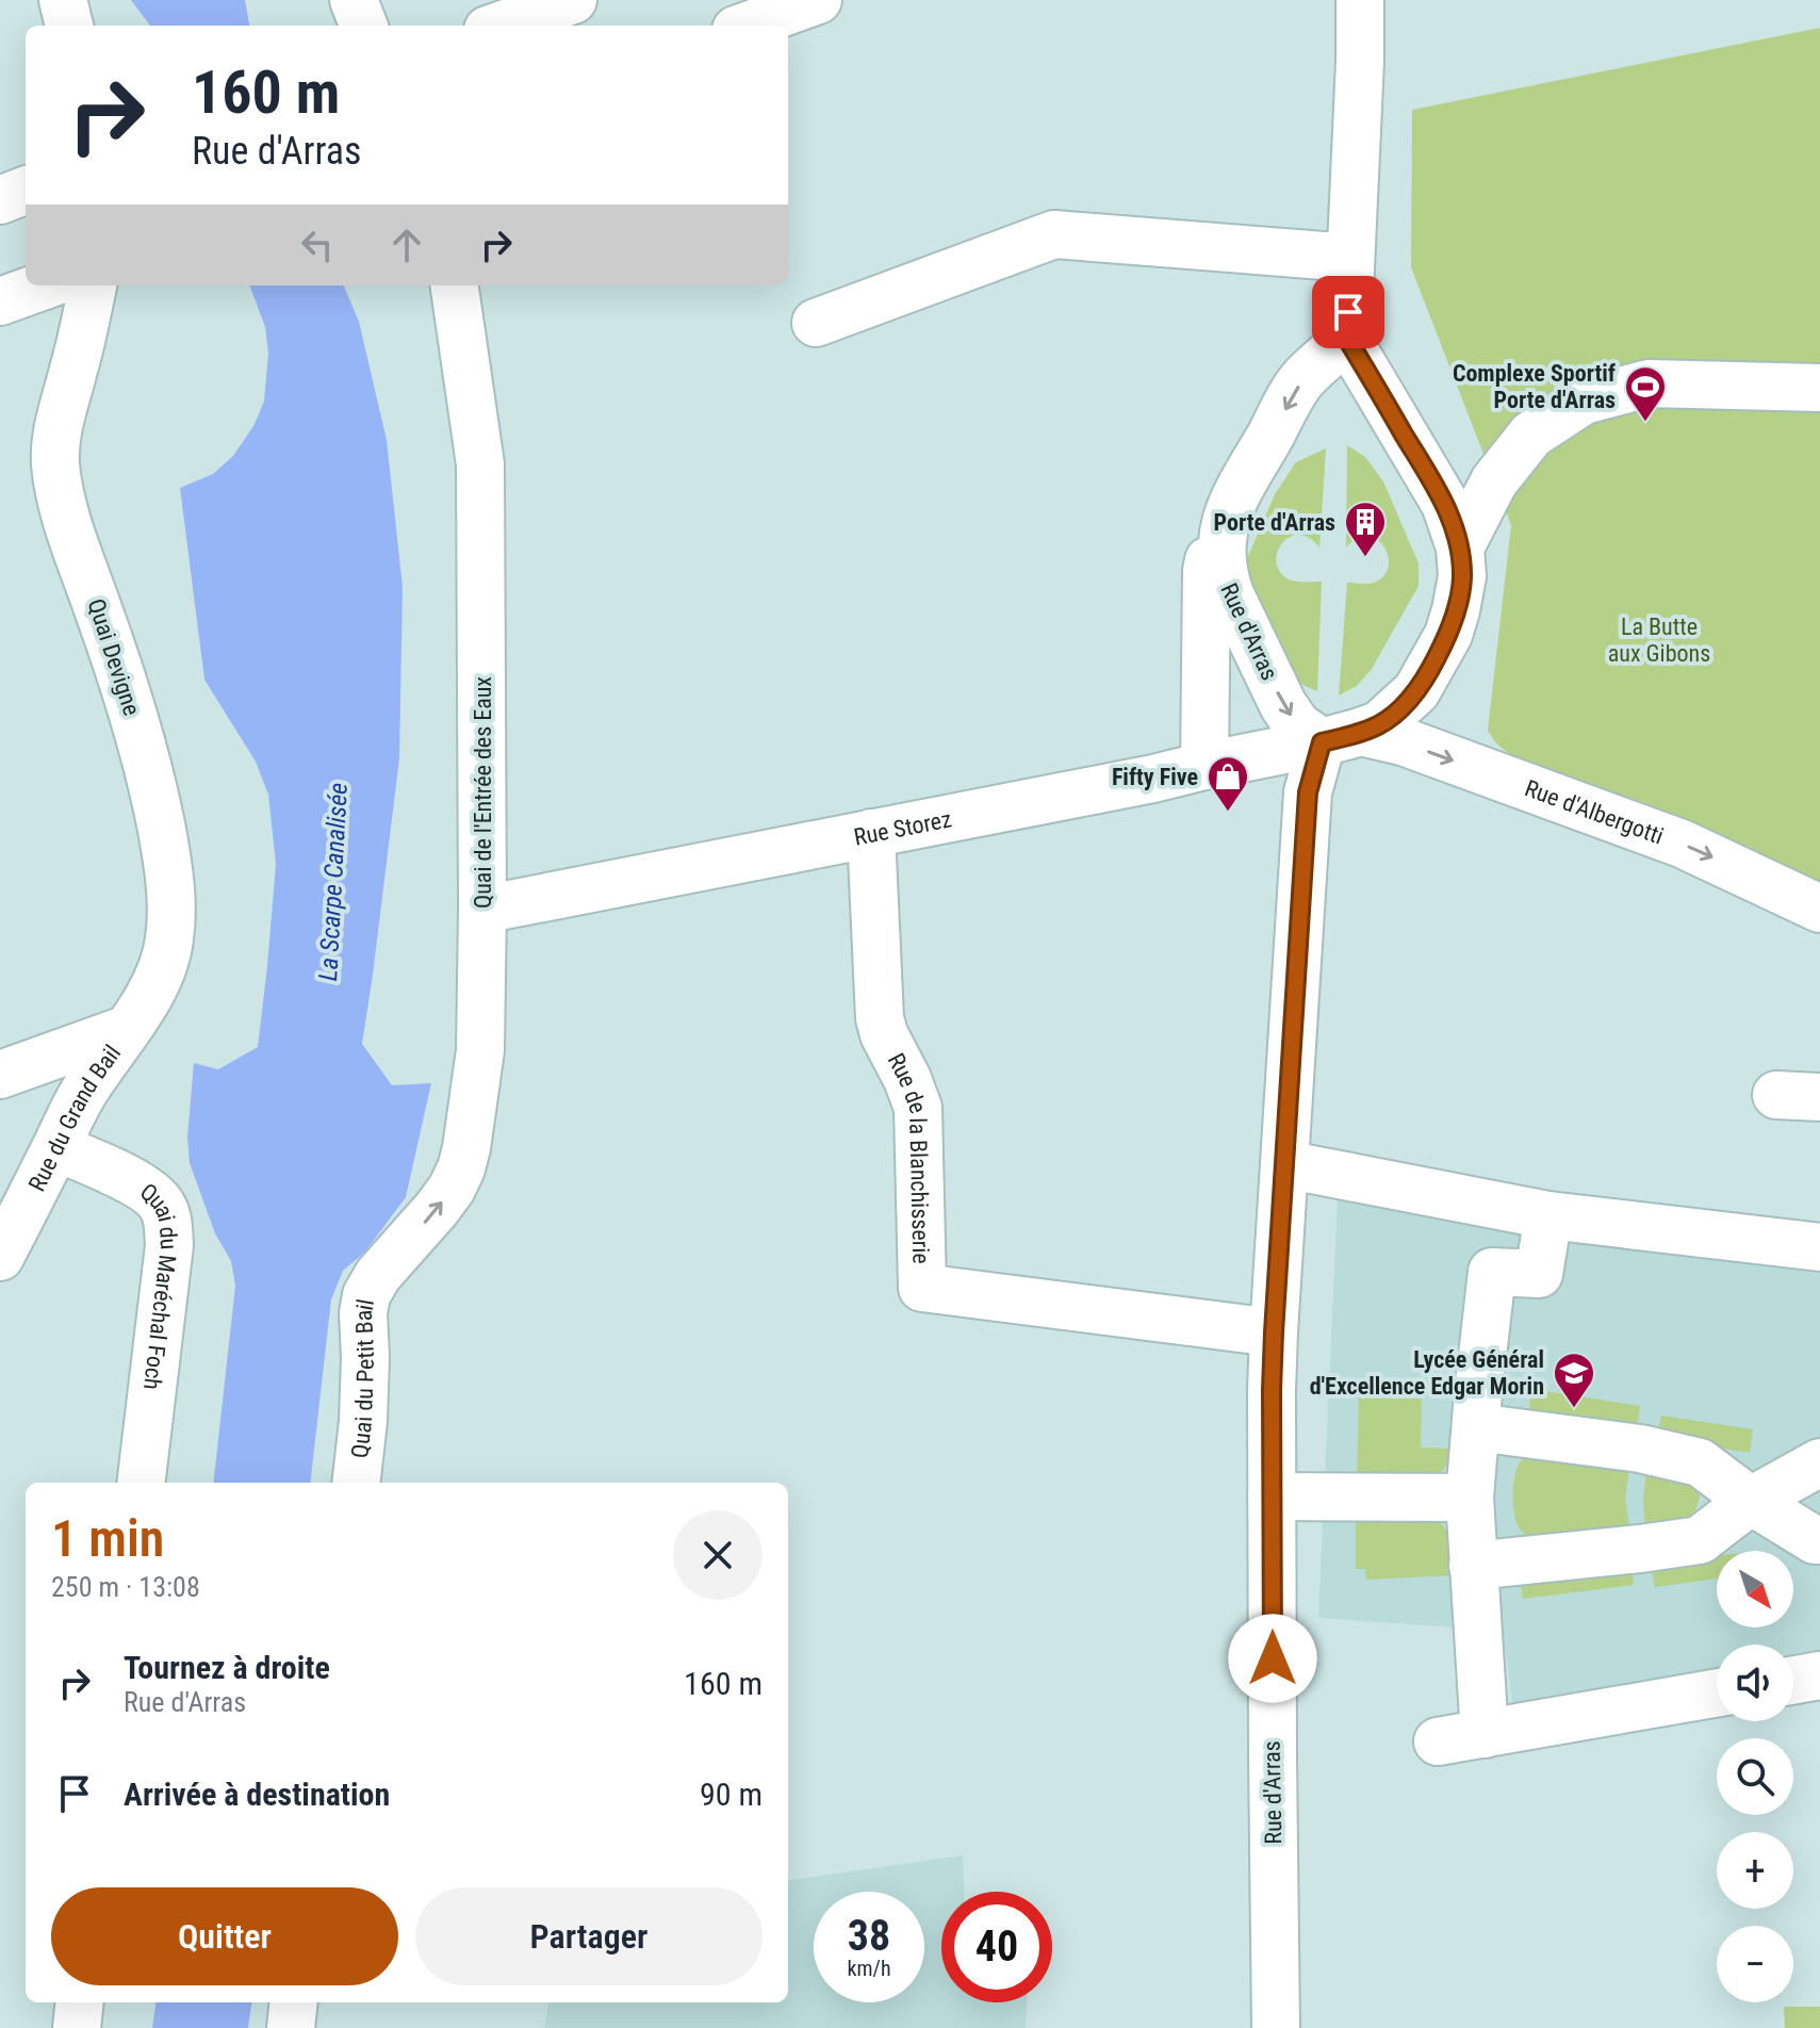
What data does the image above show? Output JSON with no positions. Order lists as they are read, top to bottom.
{
  "streets": {
    "street": [
      "Rue d'Arras",
      "Quai Devigne",
      "Quai de l'Entrée des Eaux",
      "Rue d'Albergotti",
      "Rue Storez",
      "Rue du Grand Bail",
      "Rue de la Blanchisserie",
      "Quai du Maréchal Foch",
      "Quai du Petit Bail"
    ]
  },
  "crossings": [
    ["Rue d'Arras", "Rue d'Albergotti"],
    ["Rue d'Arras", "Rue Storez"],
    ["Rue d'Arras", "Rue de la Blanchisserie"],
    ["Quai Devigne", "Rue du Grand Bail"],
    ["Quai de l'Entrée des Eaux", "Rue Storez"],
    ["Quai de l'Entrée des Eaux", "Quai du Petit Bail"],
    ["Rue d'Albergotti", "Rue Storez"],
    ["Rue Storez", "Rue de la Blanchisserie"],
    ["Rue du Grand Bail", "Quai du Maréchal Foch"]
  ],
  "one_way": ["Quai de l'Entrée des Eaux"],
  "water": ["La Scarpe Canalisée"],
  "parks": ["La Butte aux Gibons"],
  "places": {
    "sports": ["Complexe Sportif Porte d'Arras"],
    "building": ["Porte d'Arras"],
    "shop": ["Fifty Five"],
    "school or university": ["Lycée Général d'Excellence Edgar Morin"]
  },
  "north": "bottom right",
  "page": {
    "turn": ["160 m", "Rue d'Arras"],
    "heading": ["1 min", "250 m · 13:08"],
    "map_buttons": ["+", "−"],
    "list": [
      {
        "name": "Tournez à droite",
        "note": "Rue d'Arras",
        "value": "160 m"
      },
      {
        "name": "Arrivée à destination",
        "value": "90 m"
      }
    ],
    "buttons": ["Quitter", "Partager"],
    "speed": "38 km/h",
    "limit": "40"
  }
}
